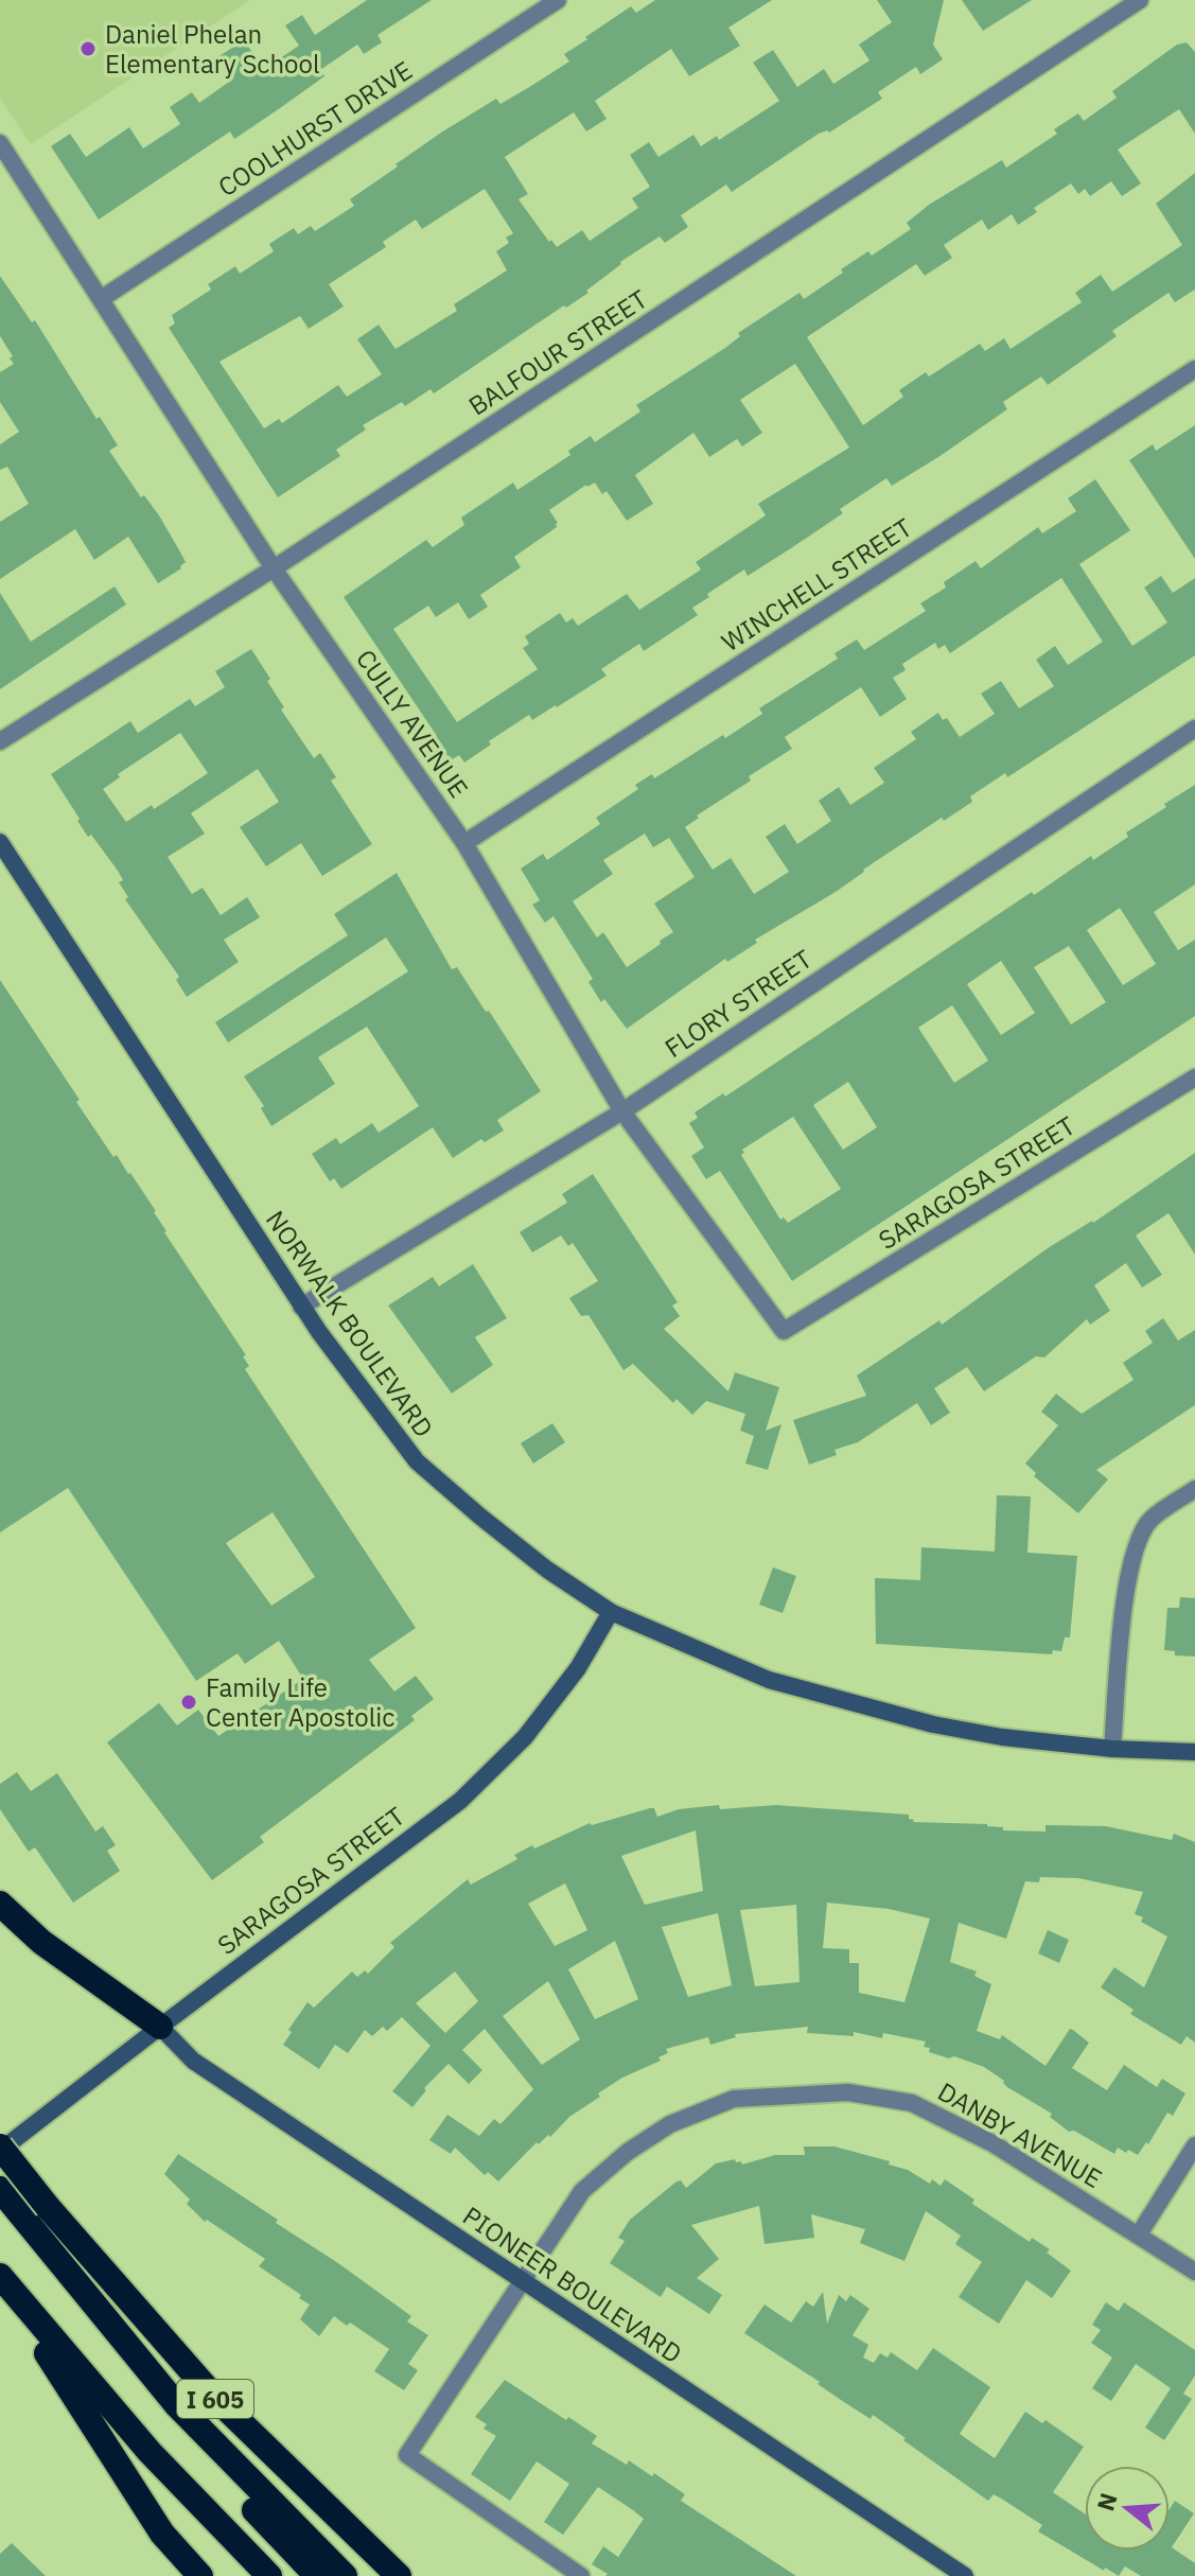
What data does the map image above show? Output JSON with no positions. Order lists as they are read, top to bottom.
{
  "streets": {
    "highway": ["I 605"],
    "main road": ["SARAGOSA STREET", "NORWALK BOULEVARD", "PIONEER BOULEVARD"],
    "street": [
      "COOLHURST DRIVE",
      "BALFOUR STREET",
      "WINCHELL STREET",
      "CULLY AVENUE",
      "FLORY STREET",
      "DANBY AVENUE"
    ]
  },
  "crossings": [
    ["COOLHURST DRIVE", "CULLY AVENUE"],
    ["BALFOUR STREET", "CULLY AVENUE"],
    ["WINCHELL STREET", "CULLY AVENUE"],
    ["CULLY AVENUE", "FLORY STREET"],
    ["CULLY AVENUE", "SARAGOSA STREET"],
    ["FLORY STREET", "NORWALK BOULEVARD"],
    ["SARAGOSA STREET", "NORWALK BOULEVARD"],
    ["SARAGOSA STREET", "PIONEER BOULEVARD"],
    ["SARAGOSA STREET", "I 605"],
    ["DANBY AVENUE", "PIONEER BOULEVARD"]
  ],
  "places": ["Daniel Phelan Elementary School", "Family Life Center Apostolic"],
  "north": "left"
}
